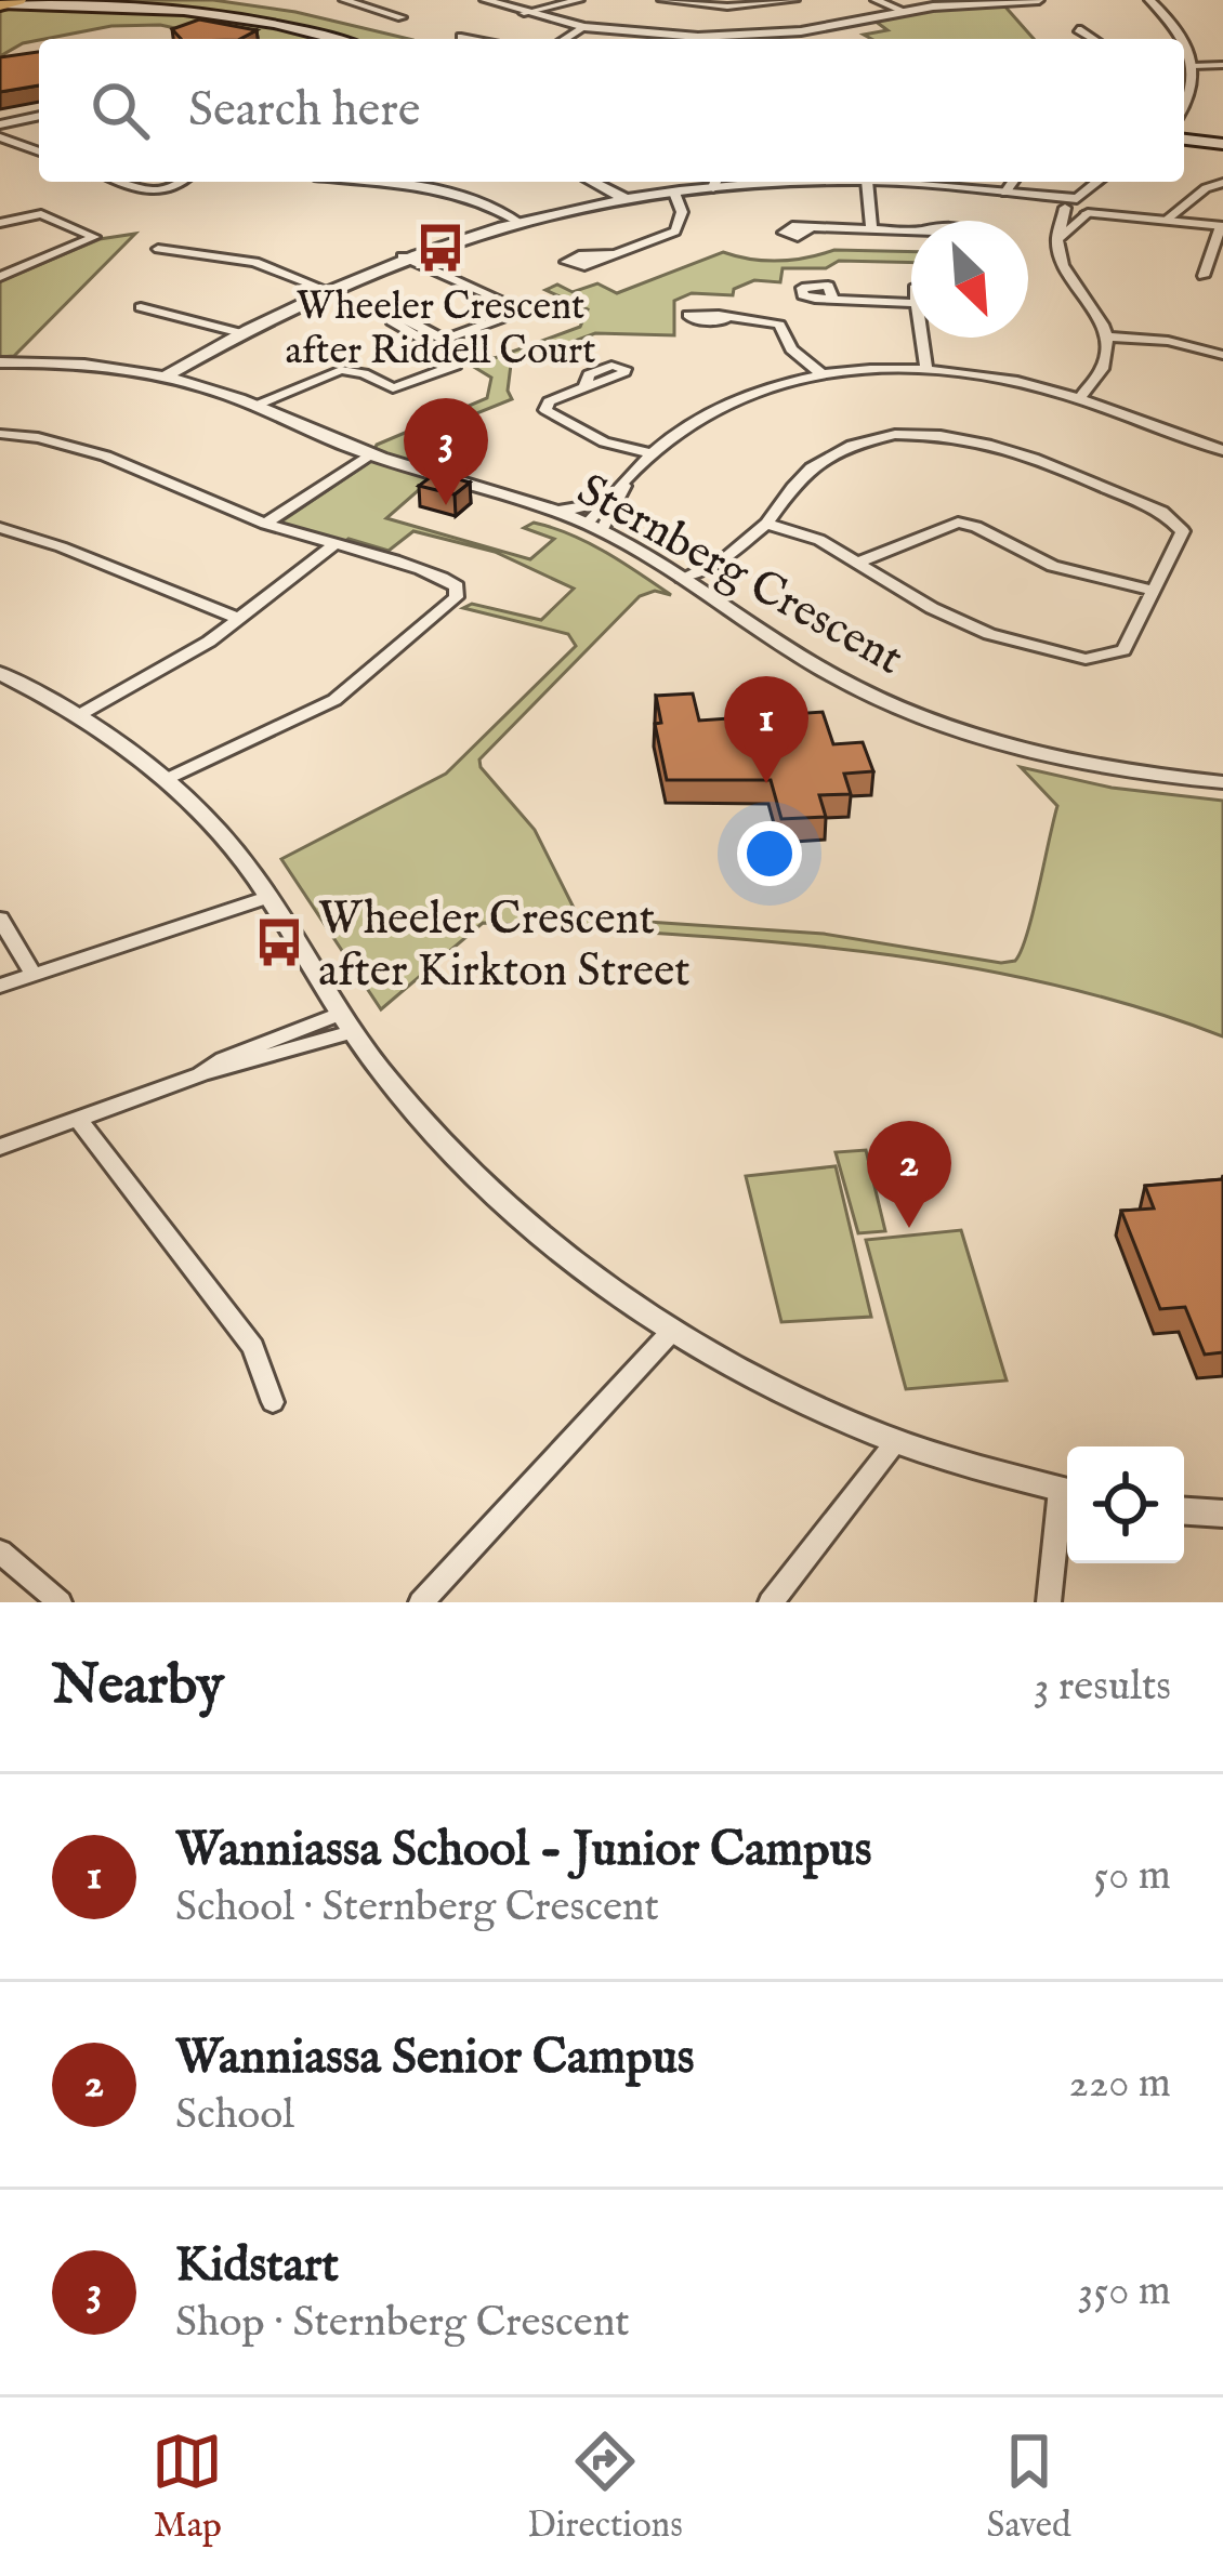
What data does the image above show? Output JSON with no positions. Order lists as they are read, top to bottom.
{
  "streets": {
    "street": ["Sternberg Crescent"]
  },
  "places": {
    "bus stop": ["Wheeler Crescent after Riddell Court", "Wheeler Crescent after Kirkton Street"]
  },
  "north": "bottom right",
  "page": {
    "search": "Search here",
    "pins": ["3", "1", "2"],
    "heading": ["Nearby", "3 results"],
    "list": [
      {
        "mark": "1",
        "name": "Wanniassa School - Junior Campus",
        "note": "School · Sternberg Crescent",
        "value": "50 m"
      },
      {
        "mark": "2",
        "name": "Wanniassa Senior Campus",
        "note": "School",
        "value": "220 m"
      },
      {
        "mark": "3",
        "name": "Kidstart",
        "note": "Shop · Sternberg Crescent",
        "value": "350 m"
      }
    ],
    "nav": ["Map", "Directions", "Saved"]
  }
}
